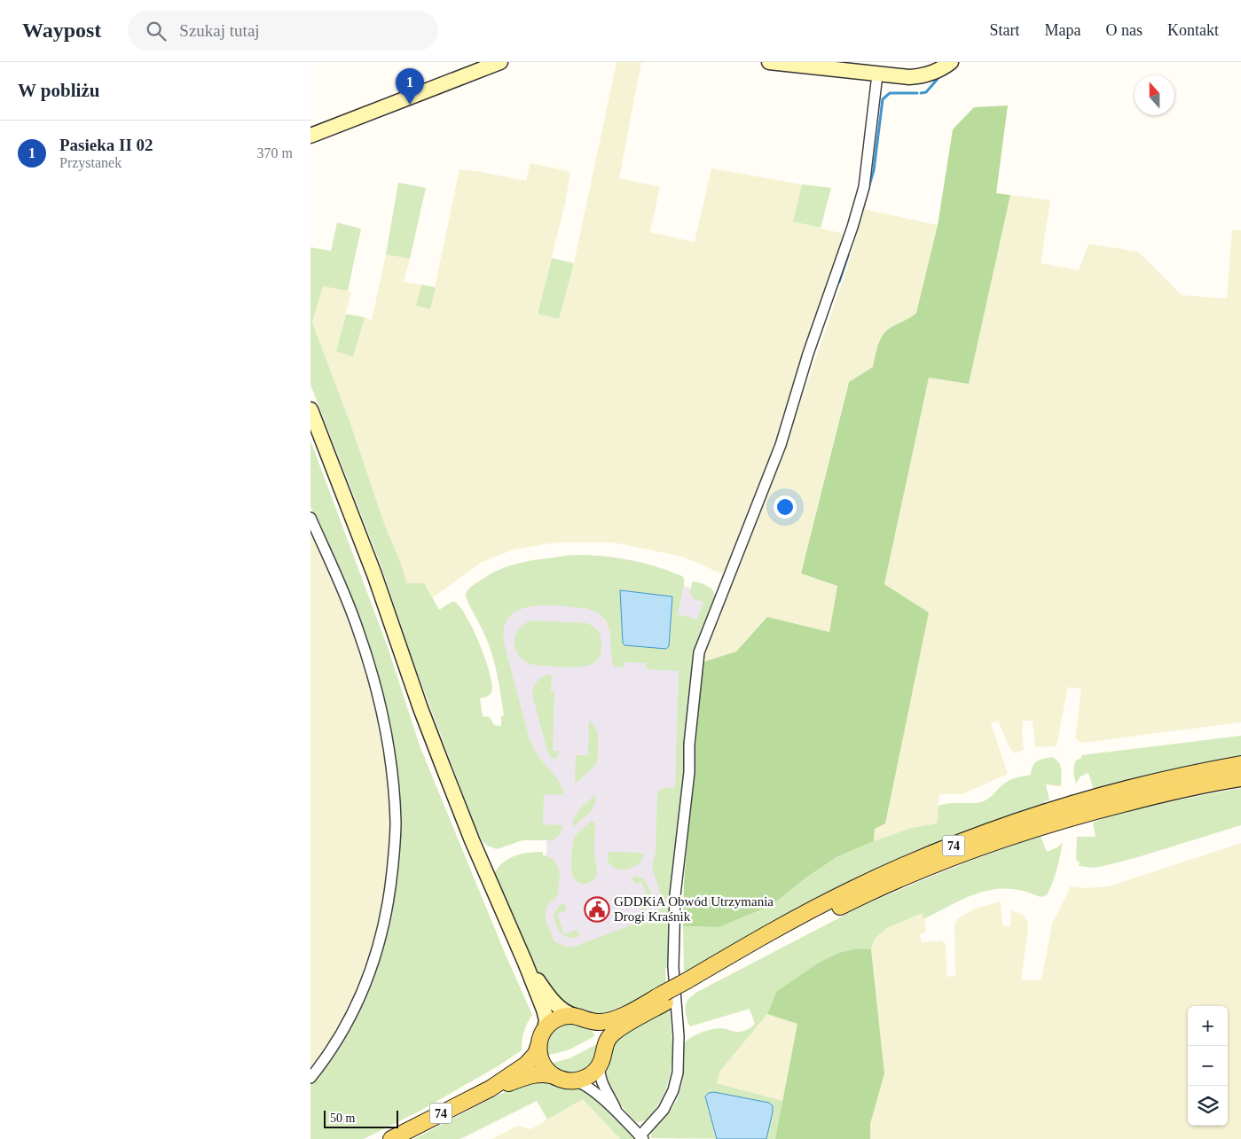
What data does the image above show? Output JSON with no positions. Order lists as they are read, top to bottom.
{
  "streets": {
    "main road": ["74"]
  },
  "places": {
    "public building": ["GDDKiA Obwód Utrzymania Drogi Kraśnik"]
  },
  "scale_bar": "50 m",
  "north": "top",
  "page": {
    "header": "Waypost",
    "search": "Szukaj tutaj",
    "nav": [
      "Start",
      "Mapa",
      "O nas",
      "Kontakt"
    ],
    "heading": "W pobliżu",
    "pins": "1",
    "list": [
      {
        "mark": "1",
        "name": "Pasieka II 02",
        "note": "Przystanek",
        "value": "370 m"
      }
    ],
    "map_buttons": ["+", "−"],
    "scale": "50 m"
  }
}
